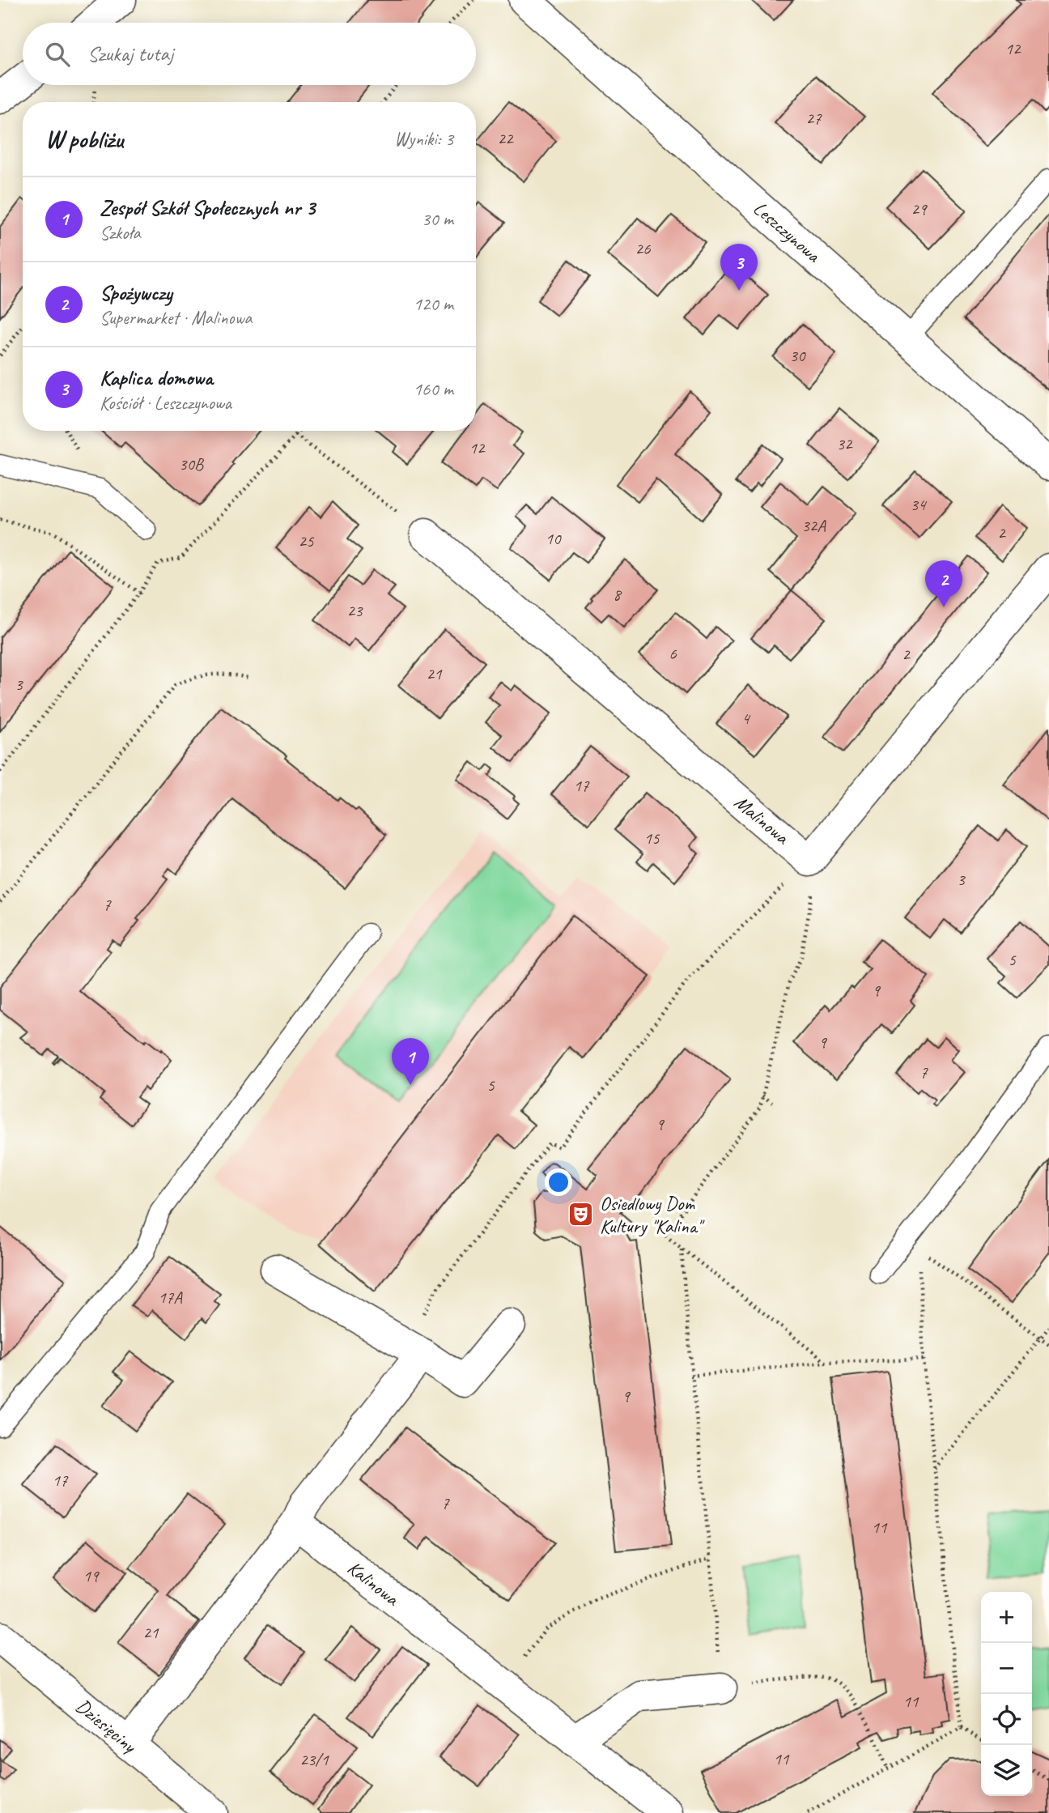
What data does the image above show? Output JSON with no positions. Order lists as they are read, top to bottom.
{
  "streets": {
    "street": [
      "Leszczynowa",
      "Malinowa",
      "Kalinowa",
      "Dziesięciny"
    ]
  },
  "places": {
    "theatre": ["Osiedlowy Dom Kultury \"Kalina\""]
  },
  "house_numbers": [
    "12",
    "27",
    "22",
    "29",
    "26",
    "30",
    "32",
    "12",
    "30B",
    "34",
    "32A",
    "2",
    "10",
    "25",
    "8",
    "23",
    "6",
    "2",
    "21",
    "3",
    "4",
    "17",
    "15",
    "3",
    "7",
    "5",
    "9",
    "9",
    "7",
    "5",
    "9",
    "17A",
    "9",
    "17",
    "7",
    "11",
    "19",
    "21",
    "11",
    "11",
    "23/1"
  ],
  "page": {
    "search": "Szukaj tutaj",
    "heading": ["W pobliżu", "Wyniki: 3"],
    "list": [
      {
        "mark": "1",
        "name": "Zespół Szkół Społecznych nr 3",
        "note": "Szkoła",
        "value": "30 m"
      },
      {
        "mark": "2",
        "name": "Spożywczy",
        "note": "Supermarket · Malinowa",
        "value": "120 m"
      },
      {
        "mark": "3",
        "name": "Kaplica domowa",
        "note": "Kościół · Leszczynowa",
        "value": "160 m"
      }
    ],
    "pins": ["3", "2", "1"],
    "map_buttons": ["+", "−"]
  }
}
